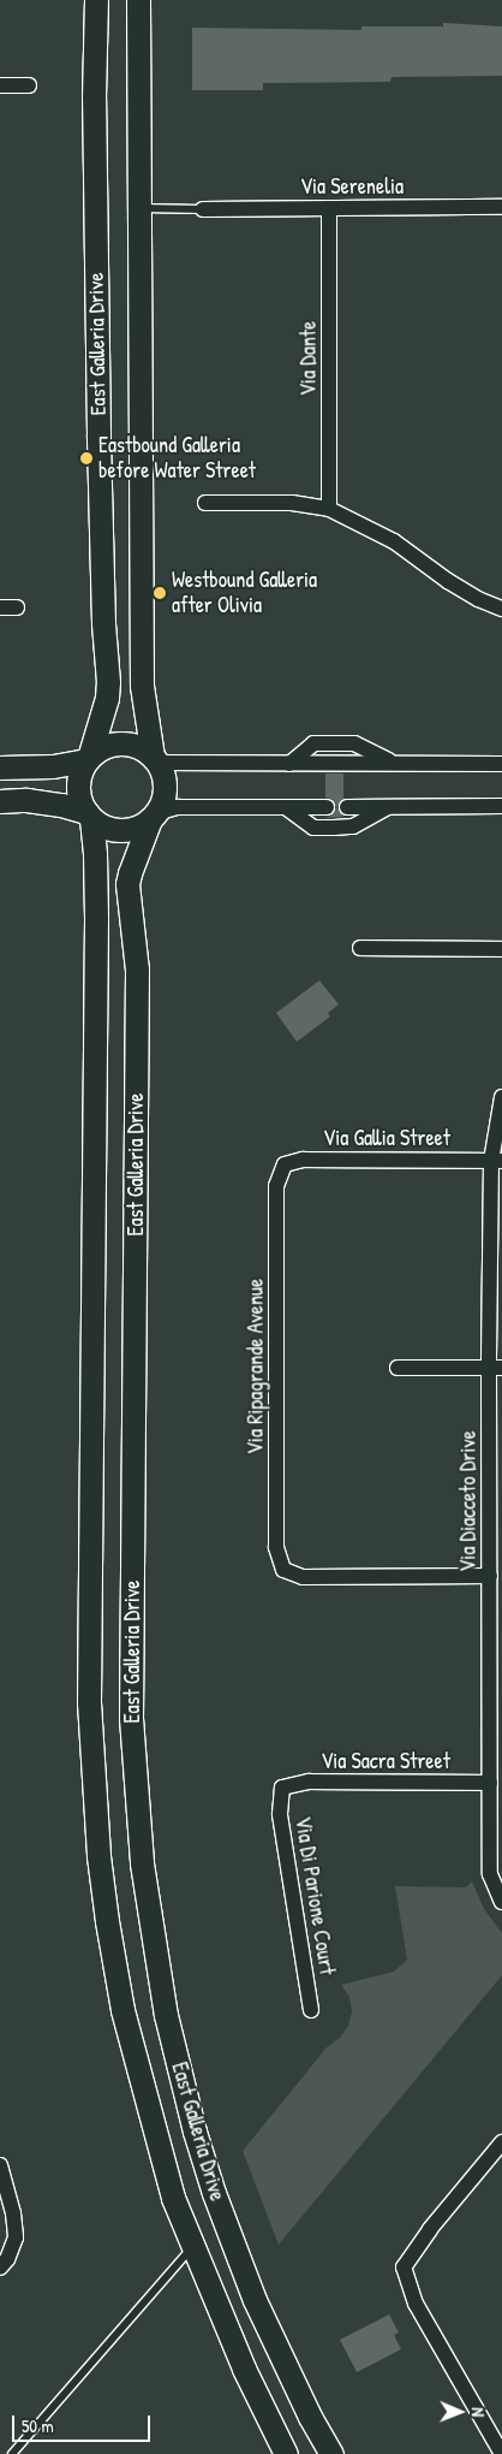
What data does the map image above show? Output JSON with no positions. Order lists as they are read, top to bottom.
{
  "streets": {
    "main road": ["East Galleria Drive"],
    "street": [
      "Via Serenelia",
      "Via Dante",
      "Via Gallia Street",
      "Via Ripagrande Avenue",
      "Via Diacceto Drive",
      "Via Sacra Street",
      "Via Di Parione Court"
    ]
  },
  "crossings": [
    ["Via Serenelia", "Via Dante"],
    ["Via Gallia Street", "Via Ripagrande Avenue"],
    ["Via Gallia Street", "Via Diacceto Drive"],
    ["Via Ripagrande Avenue", "Via Diacceto Drive"],
    ["Via Diacceto Drive", "Via Sacra Street"],
    ["Via Sacra Street", "Via Di Parione Court"]
  ],
  "places": ["Eastbound Galleria before Water Street", "Westbound Galleria after Olivia"],
  "scale_bar": "50 m",
  "north": "right"
}
